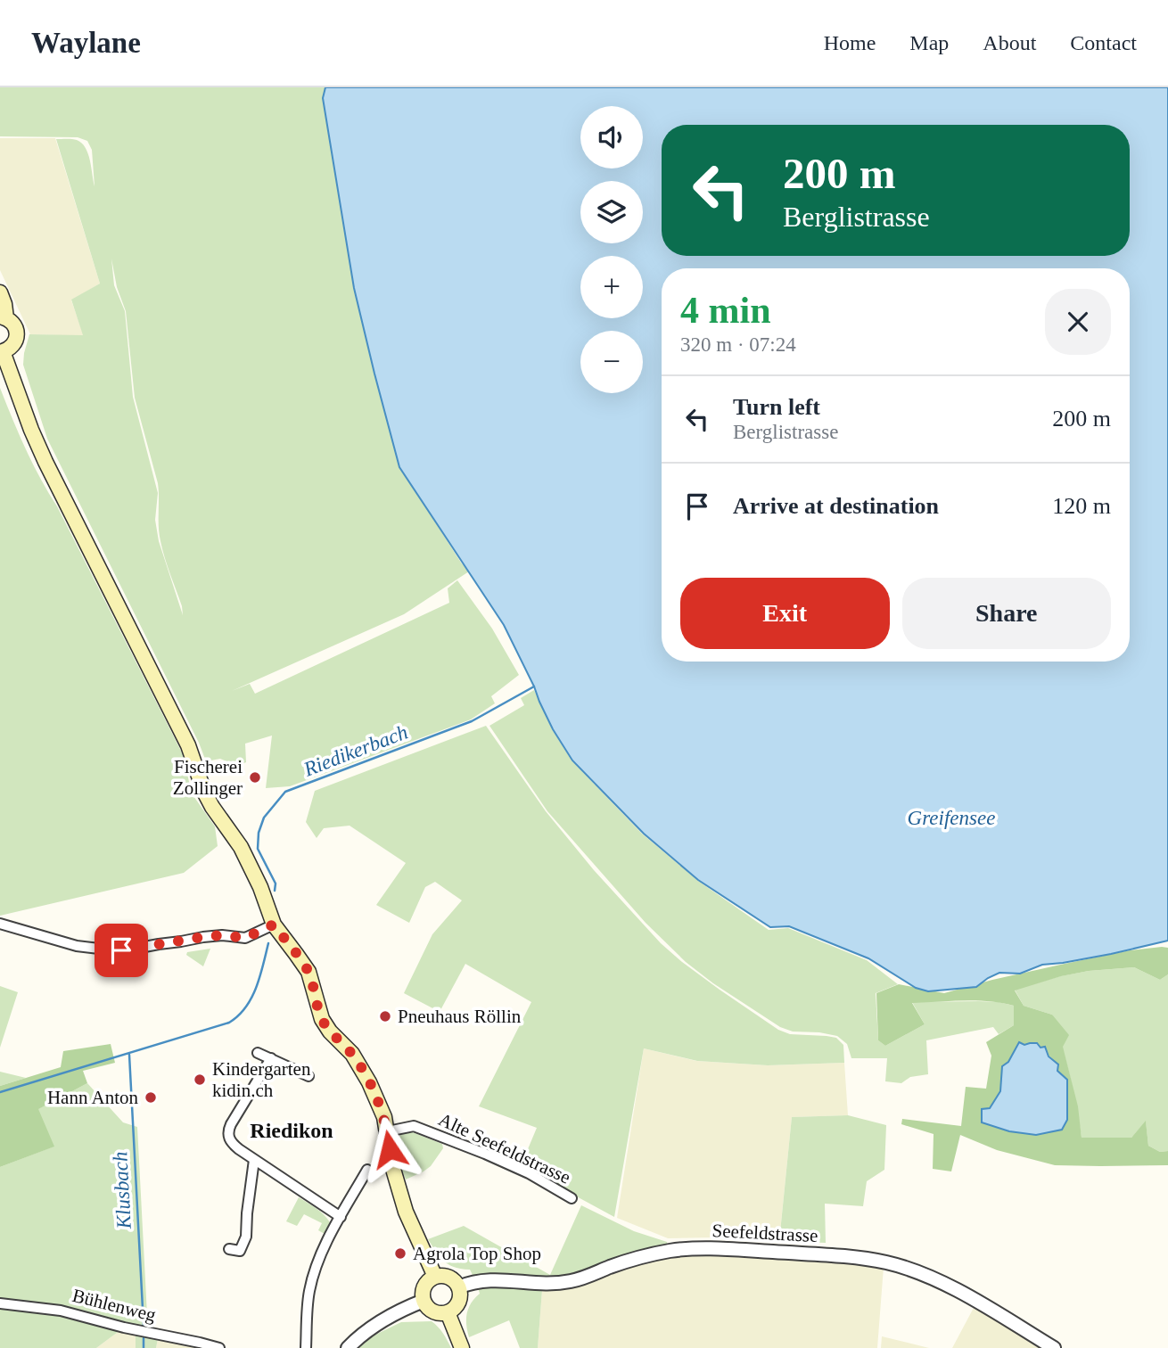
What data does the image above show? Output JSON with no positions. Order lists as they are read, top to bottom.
{
  "streets": {
    "street": ["Alte Seefeldstrasse", "Seefeldstrasse", "Bühlenweg"]
  },
  "districts": ["Riedikon"],
  "water": ["Riedikerbach", "Greifensee", "Klusbach"],
  "places": [
    "Fischerei Zollinger",
    "Pneuhaus Röllin",
    "Kindergarten kidin.ch",
    "Hann Anton",
    "Agrola Top Shop"
  ],
  "page": {
    "header": "Waylane",
    "nav": [
      "Home",
      "Map",
      "About",
      "Contact"
    ],
    "map_buttons": ["+", "−"],
    "turn": ["200 m", "Berglistrasse"],
    "heading": ["4 min", "320 m · 07:24"],
    "list": [
      {
        "name": "Turn left",
        "note": "Berglistrasse",
        "value": "200 m"
      },
      {
        "name": "Arrive at destination",
        "value": "120 m"
      }
    ],
    "buttons": ["Exit", "Share"]
  }
}
